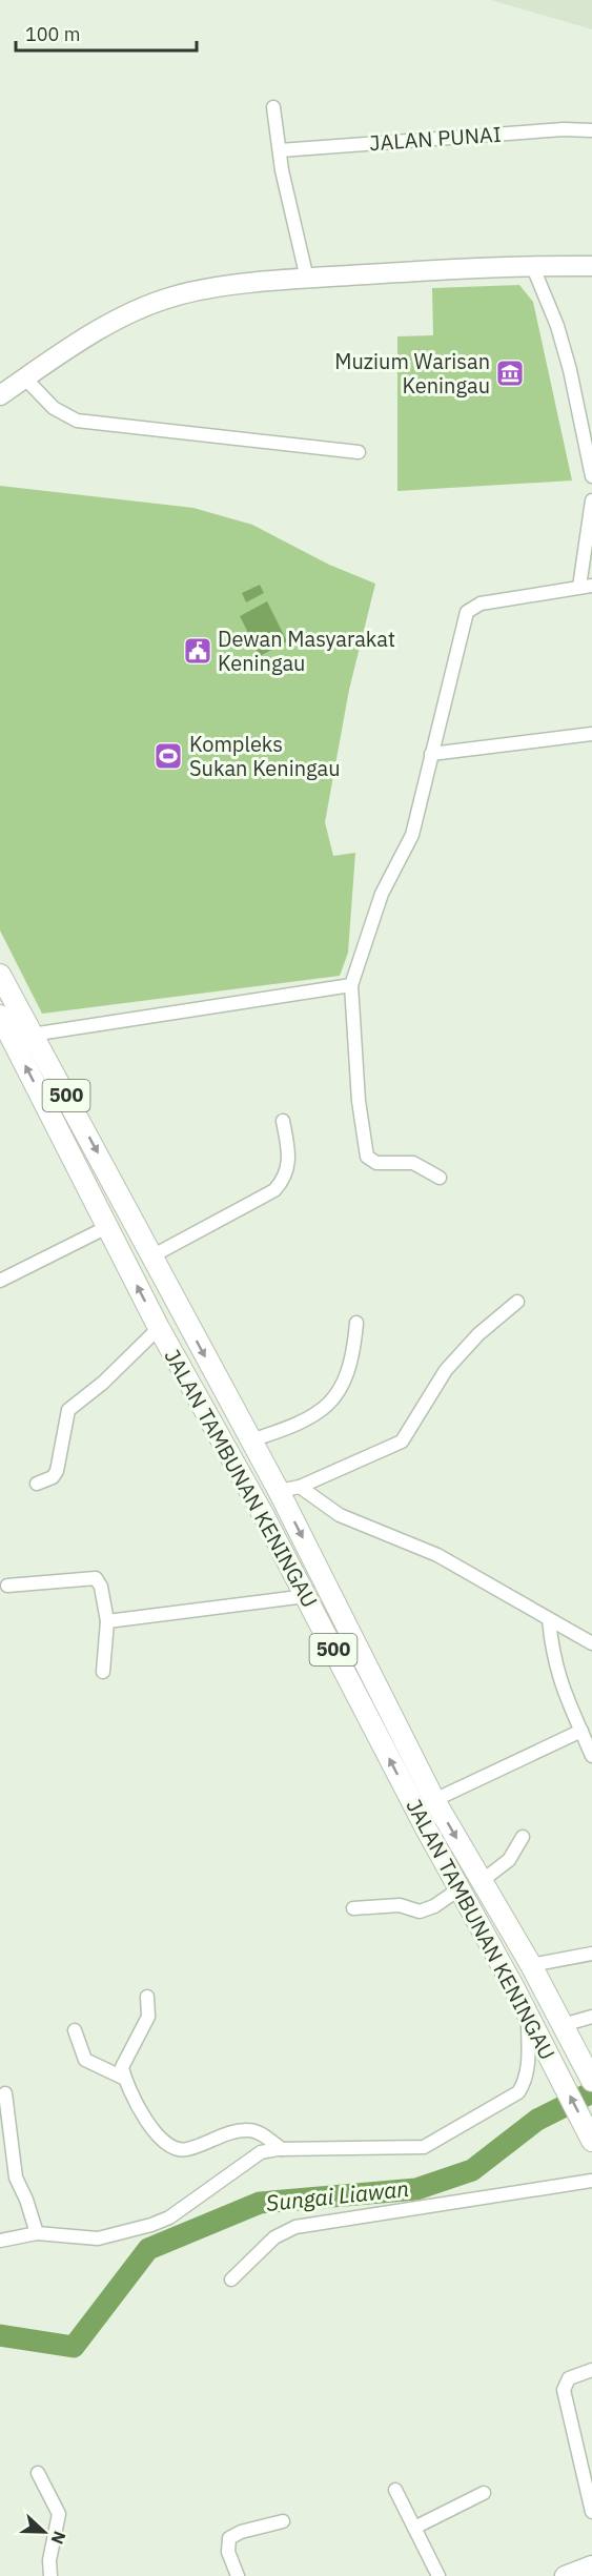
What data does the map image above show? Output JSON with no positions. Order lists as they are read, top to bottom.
{
  "streets": {
    "main road": ["500", "JALAN TAMBUNAN KENINGAU"],
    "street": ["JALAN PUNAI"]
  },
  "water": ["Sungai Liawan"],
  "places": {
    "museum": ["Muzium Warisan Keningau"],
    "public building": ["Dewan Masyarakat Keningau"],
    "sports": ["Kompleks Sukan Keningau"]
  },
  "scale_bar": "100 m",
  "north": "right"
}
